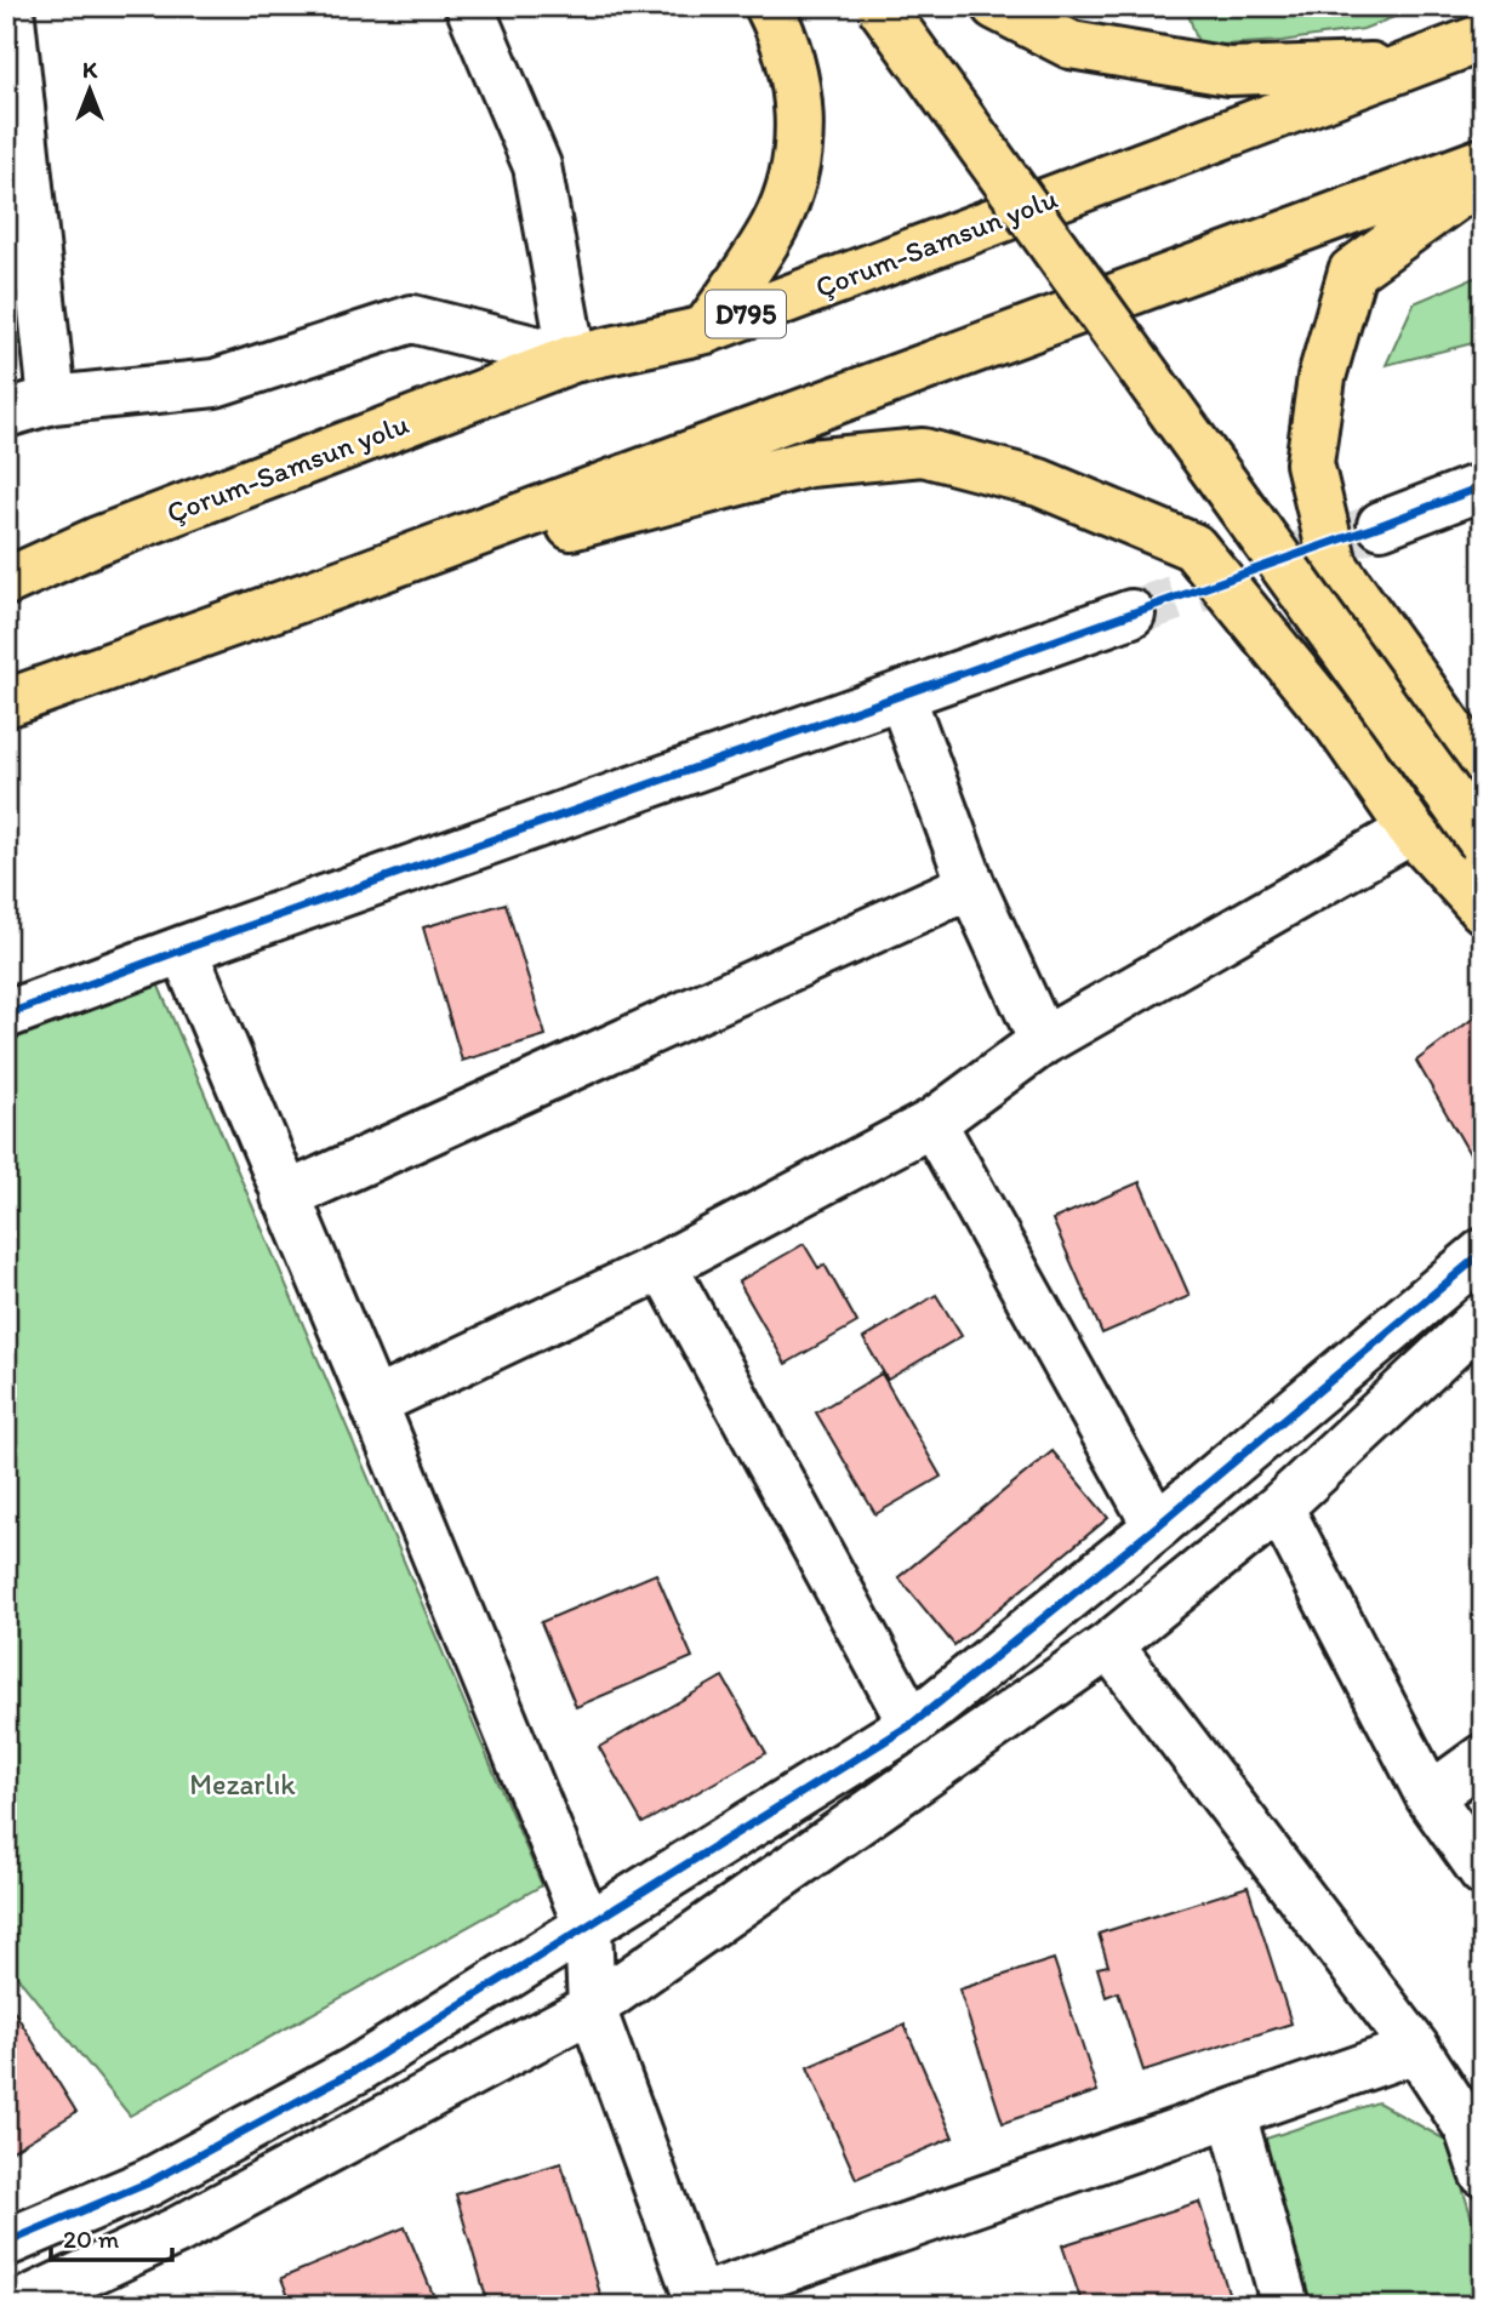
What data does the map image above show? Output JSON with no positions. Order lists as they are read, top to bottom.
{
  "streets": {
    "main road": ["Çorum-Samsun yolu", "D795"]
  },
  "parks": ["Mezarlık"],
  "scale_bar": "20 m",
  "north": "top"
}
